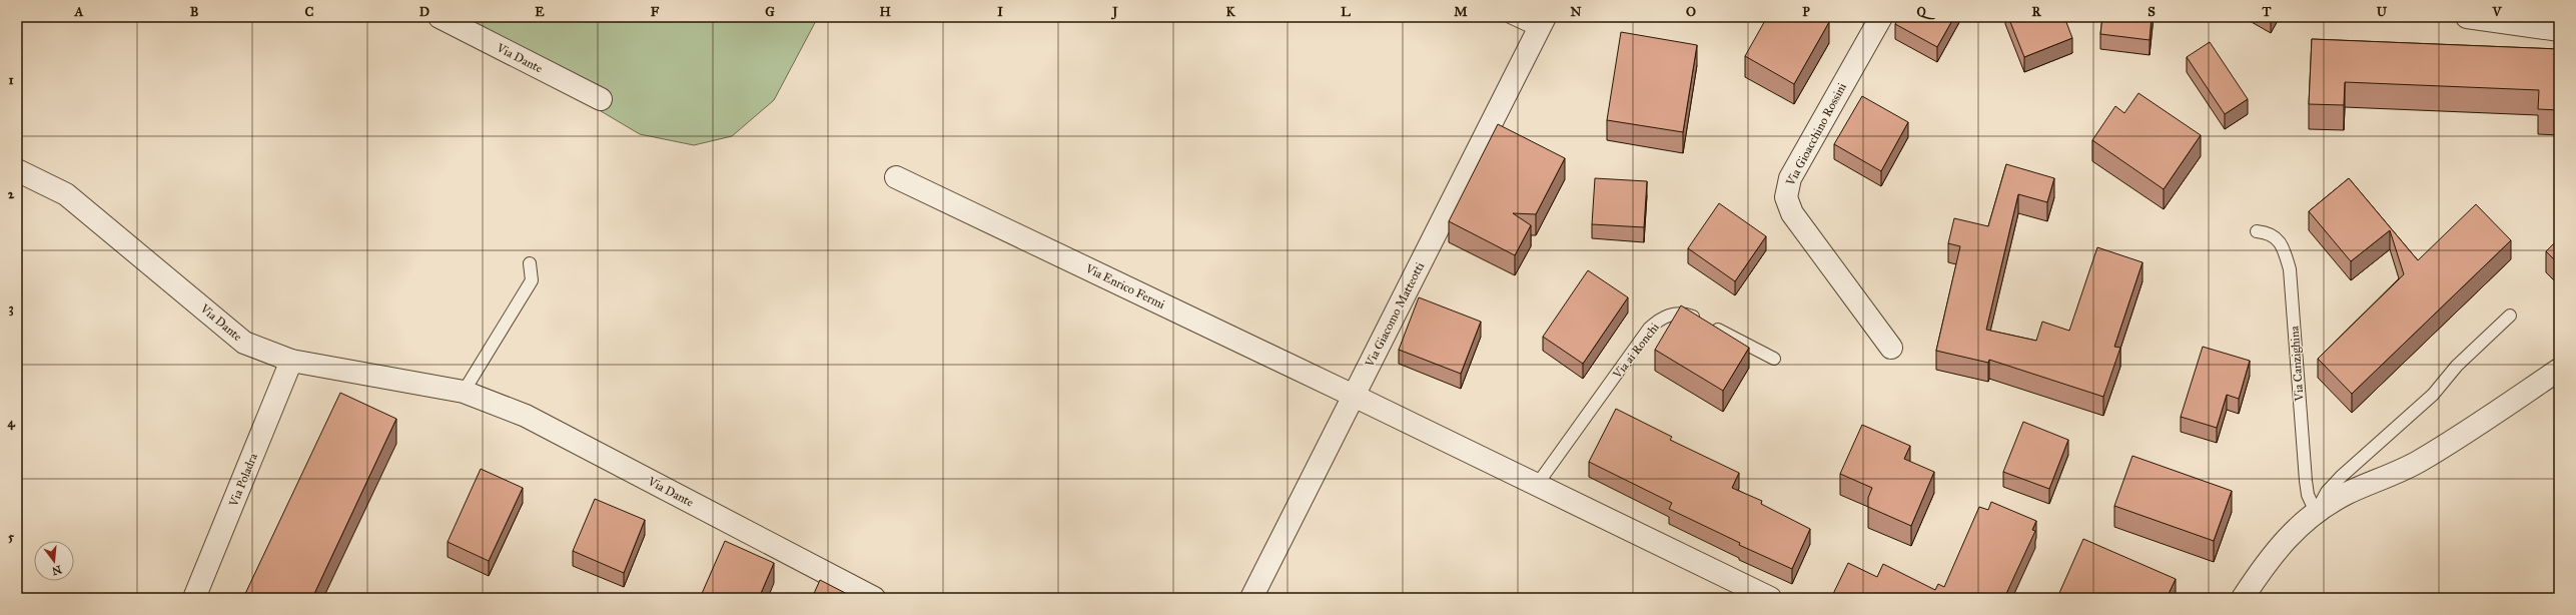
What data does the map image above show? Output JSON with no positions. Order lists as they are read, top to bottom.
{
  "streets": {
    "street": [
      "Via Dante",
      "Via Gioacchino Rossini",
      "Via Enrico Fermi",
      "Via Giacomo Matteotti",
      "Via Poladra"
    ],
    "lane": ["Via ai Ronchi", "Via Canzighina"]
  },
  "crossings": [
    ["Via Dante", "Via Poladra"],
    ["Via Enrico Fermi", "Via Giacomo Matteotti"]
  ],
  "north": "bottom",
  "grid": {
    "columns": [
      "A",
      "B",
      "C",
      "D",
      "E",
      "F",
      "G",
      "H",
      "I",
      "J",
      "K",
      "L",
      "M",
      "N",
      "O",
      "P",
      "Q",
      "R",
      "S",
      "T",
      "U",
      "V"
    ],
    "rows": [
      "1",
      "2",
      "3",
      "4",
      "5"
    ]
  }
}
